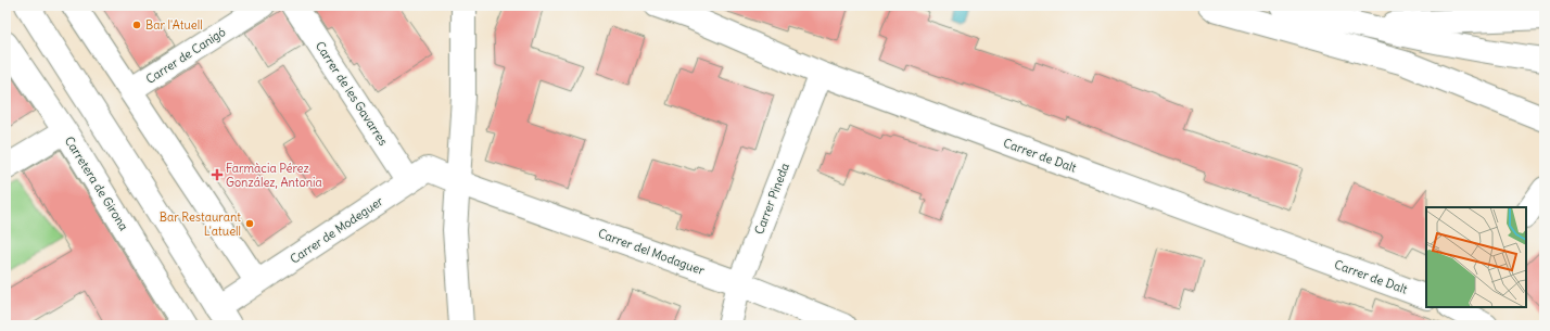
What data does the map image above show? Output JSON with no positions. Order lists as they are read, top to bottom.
{
  "streets": {
    "street": [
      "Carrer de Canigó",
      "Carrer de les Gavarres",
      "Carrer de Dalt",
      "Carretera de Girona",
      "Carrer Pineda",
      "Carrer de Modeguer",
      "Carrer del Modaguer"
    ]
  },
  "crossings": [
    ["Carrer de les Gavarres", "Carrer de Modeguer"],
    ["Carrer de Dalt", "Carrer Pineda"],
    ["Carrer Pineda", "Carrer del Modaguer"],
    ["Carrer de Modeguer", "Carrer del Modaguer"]
  ],
  "places": {
    "other": ["Bar l'Atuell", "Bar Restaurant L'atuell"],
    "health": ["Farmàcia Pérez González, Antonia"]
  }
}
